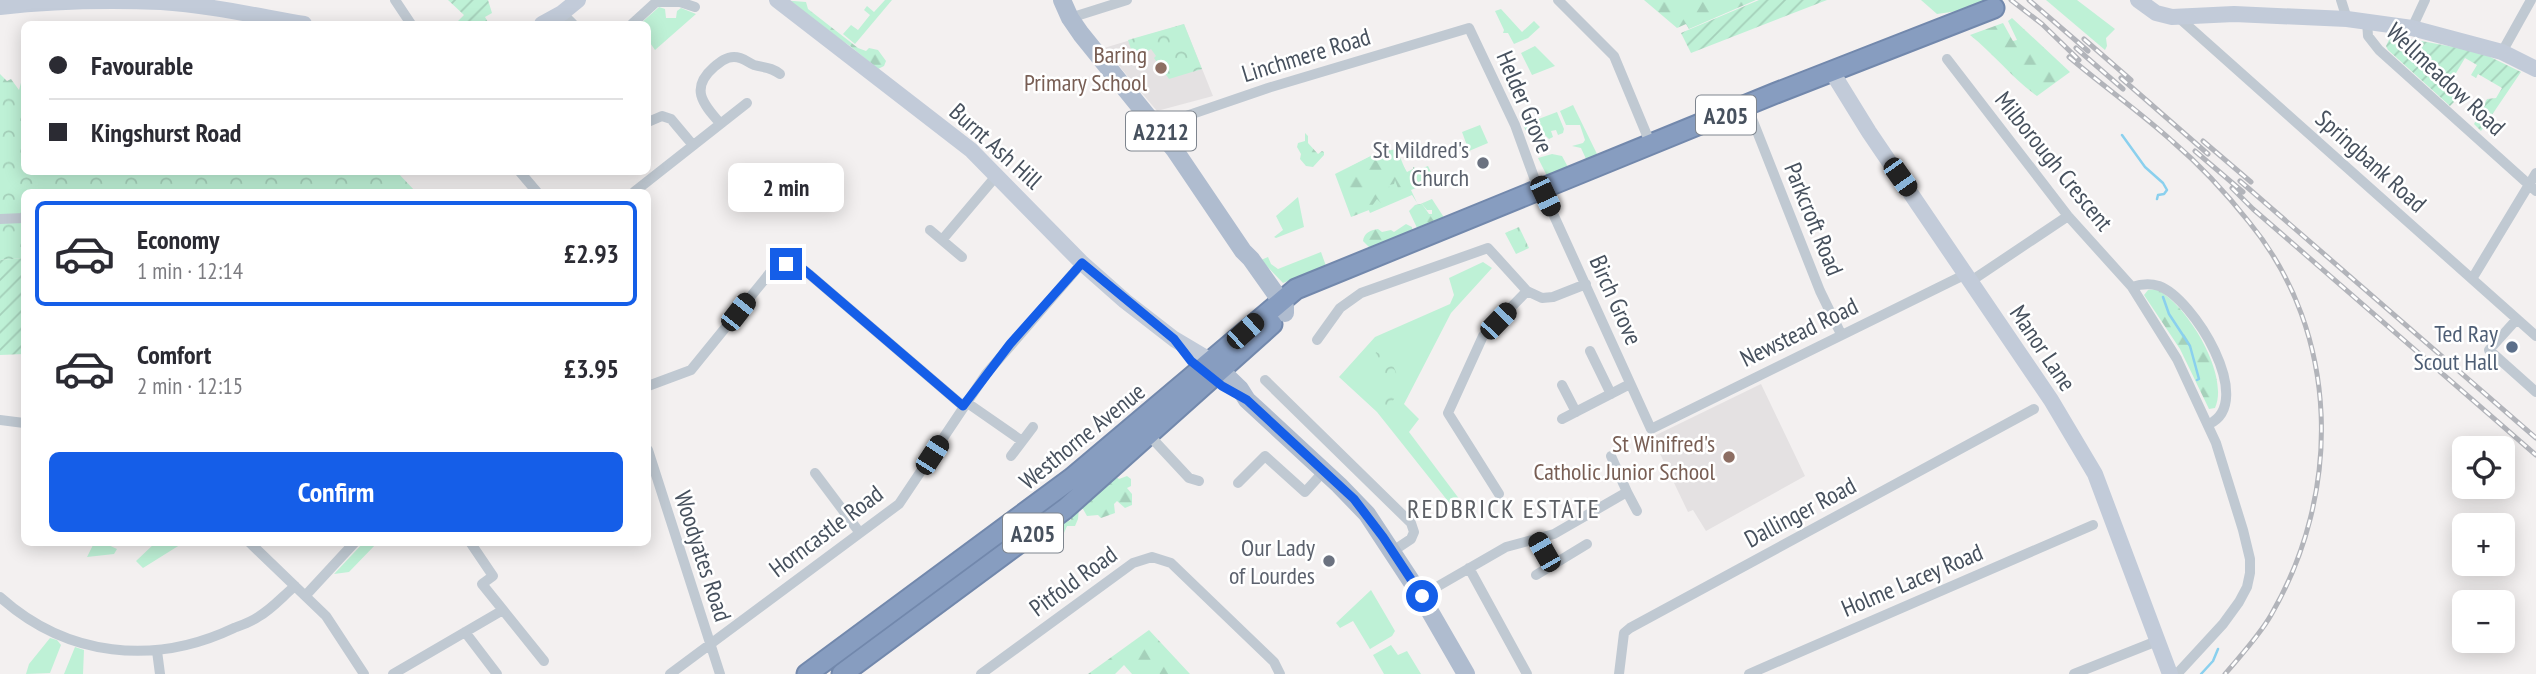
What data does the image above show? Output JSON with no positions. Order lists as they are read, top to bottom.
{
  "streets": {
    "highway": ["A205", "Westhorne Avenue"],
    "main road": ["A2212", "Burnt Ash Hill"],
    "street": [
      "Linchmere Road",
      "Wellmeadow Road",
      "Helder Grove",
      "Milborough Crescent",
      "Springbank Road",
      "Parkcroft Road",
      "Birch Grove",
      "Newstead Road",
      "Manor Lane",
      "Dallinger Road",
      "Horncastle Road",
      "Woodyates Road",
      "Holme Lacey Road",
      "Pitfold Road"
    ]
  },
  "crossings": [
    ["Linchmere Road", "Helder Grove"],
    ["Linchmere Road", "A2212"],
    ["Helder Grove", "A205"],
    ["Helder Grove", "Birch Grove"],
    ["A205", "A2212"],
    ["A205", "Parkcroft Road"],
    ["A205", "Birch Grove"],
    ["A205", "Manor Lane"],
    ["A205", "Westhorne Avenue"],
    ["A2212", "Westhorne Avenue"],
    ["Burnt Ash Hill", "Westhorne Avenue"],
    ["Burnt Ash Hill", "Horncastle Road"],
    ["Milborough Crescent", "Newstead Road"],
    ["Parkcroft Road", "Newstead Road"],
    ["Birch Grove", "Newstead Road"],
    ["Newstead Road", "Manor Lane"],
    ["Horncastle Road", "Woodyates Road"]
  ],
  "districts": ["REDBRICK ESTATE"],
  "places": [
    "Baring Primary School",
    "St Mildred's Church",
    "Ted Ray Scout Hall",
    "St Winifred's Catholic Junior School",
    "Our Lady of Lourdes"
  ],
  "page": {
    "banner": ["Favourable", "Kingshurst Road"],
    "bubble": "2 min",
    "list": [
      {
        "name": "Economy",
        "note": "1 min · 12:14",
        "value": "£2.93"
      },
      {
        "name": "Comfort",
        "note": "2 min · 12:15",
        "value": "£3.95"
      }
    ],
    "map_buttons": ["+", "−"],
    "buttons": "Confirm"
  }
}
